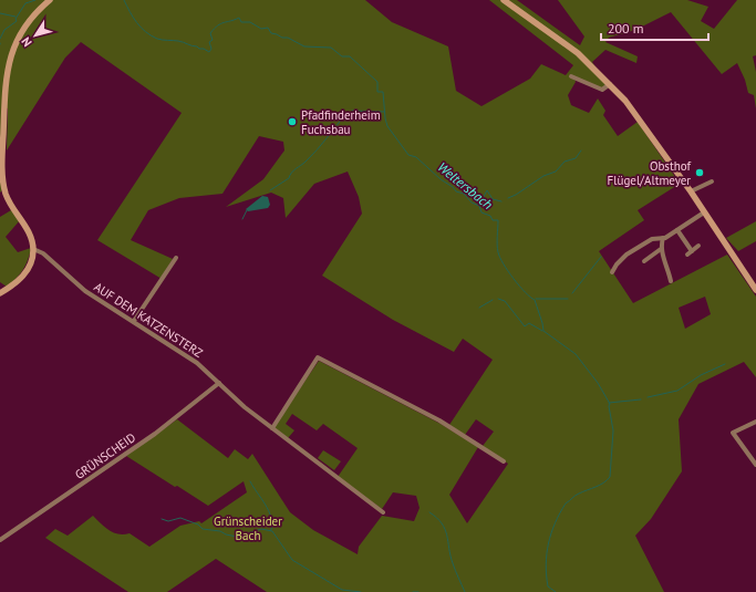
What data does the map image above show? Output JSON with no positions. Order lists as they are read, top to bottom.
{
  "streets": {
    "street": ["AUF DEM KATZENSTERZ", "GRÜNSCHEID"]
  },
  "crossings": [
    ["AUF DEM KATZENSTERZ", "GRÜNSCHEID"]
  ],
  "water": ["Weltersbach"],
  "parks": ["Grünscheider Bach"],
  "places": ["Pfadfinderheim Fuchsbau", "Obsthof Flügel/Altmeyer"],
  "scale_bar": "200 m",
  "north": "bottom left"
}
